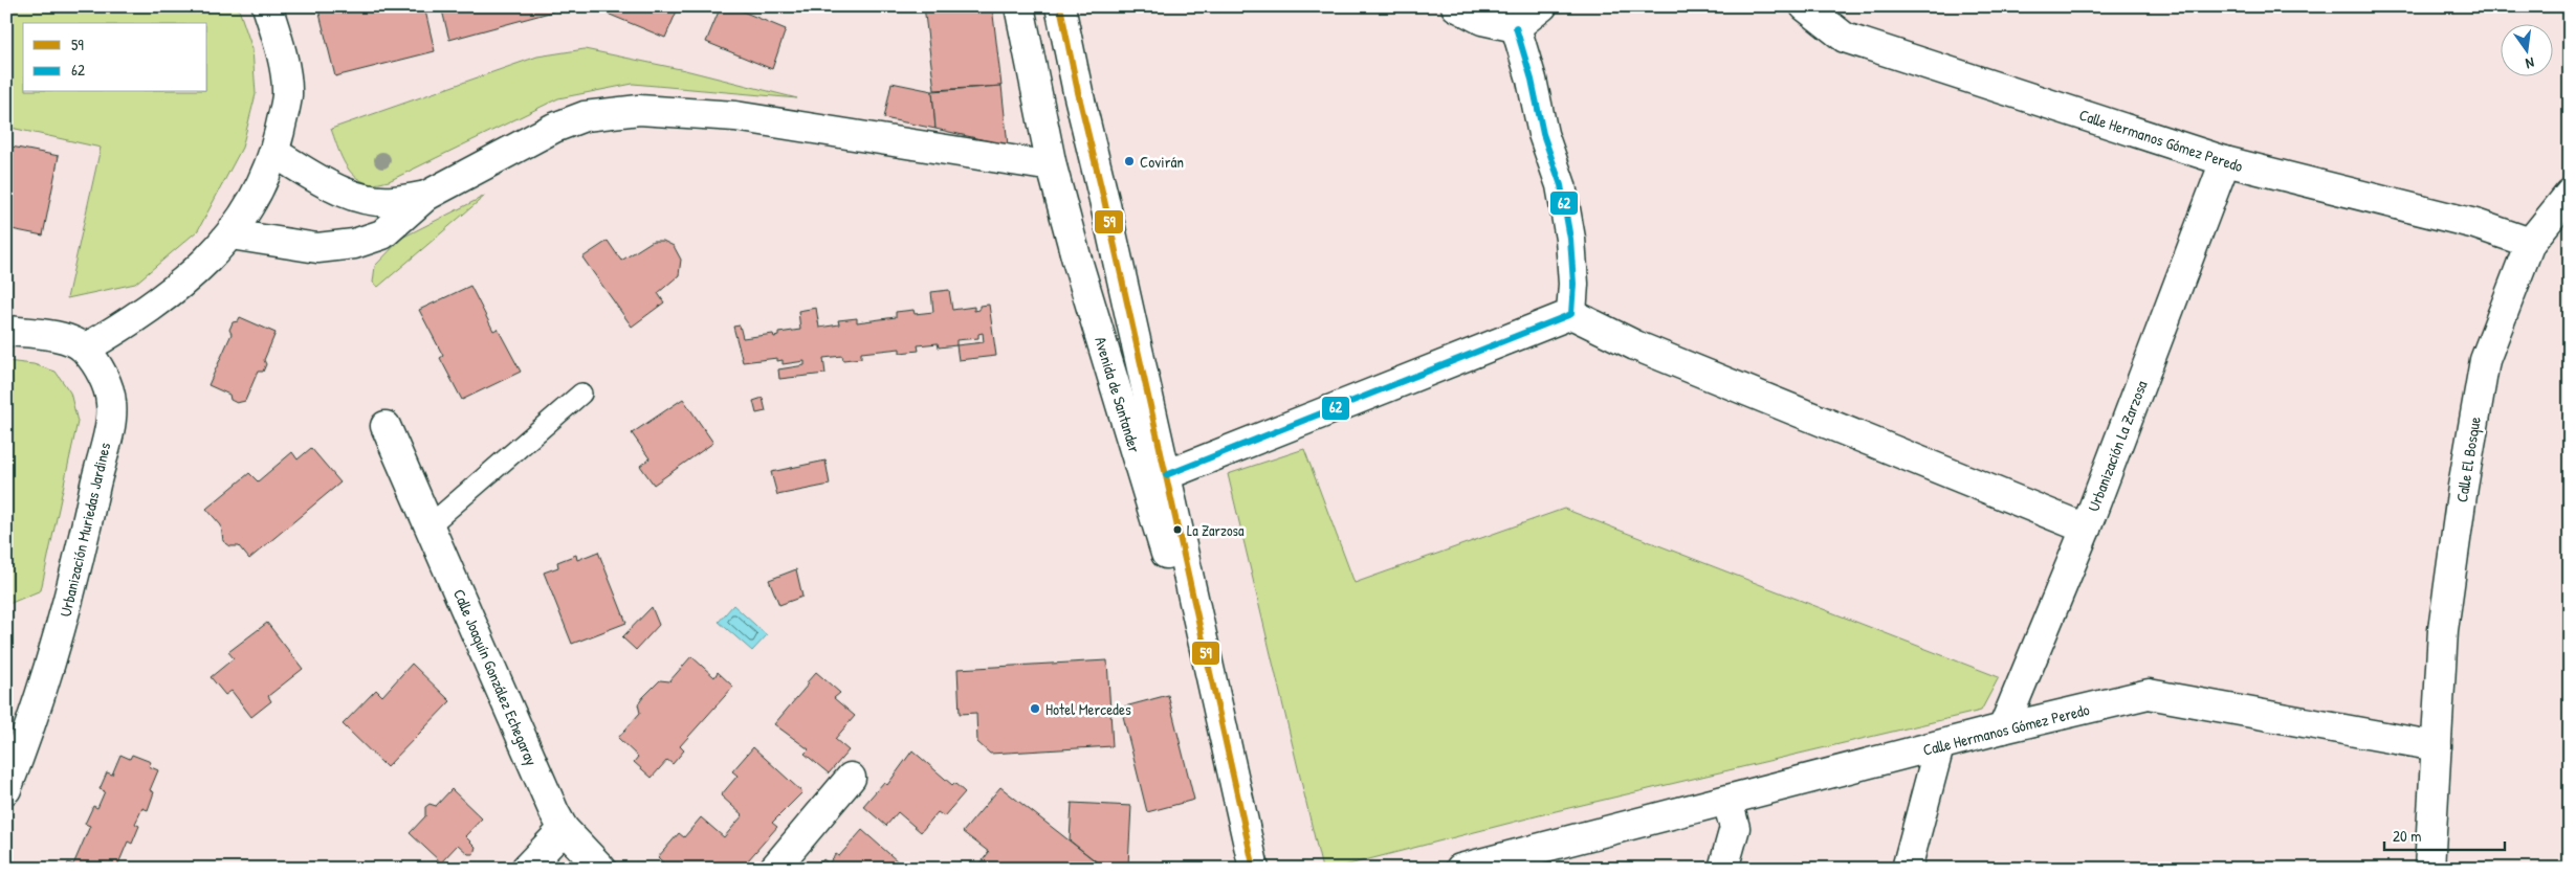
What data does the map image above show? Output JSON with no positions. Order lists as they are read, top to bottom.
{
  "streets": {
    "main road": [
      "Calle Hermanos Gómez Peredo",
      "Avenida de Santander",
      "Urbanización La Zarzosa",
      "Calle El Bosque",
      "Urbanización Muriedas Jardines",
      "Calle Joaquín González Echegaray"
    ]
  },
  "crossings": [
    ["Calle Hermanos Gómez Peredo", "Urbanización La Zarzosa"],
    ["Calle Hermanos Gómez Peredo", "Calle El Bosque"]
  ],
  "places": ["Covirán", "La Zarzosa", "Hotel Mercedes"],
  "lines": ["transit line 59", "transit line 62"],
  "legend": ["59", "62"],
  "scale_bar": "20 m",
  "north": "bottom"
}
